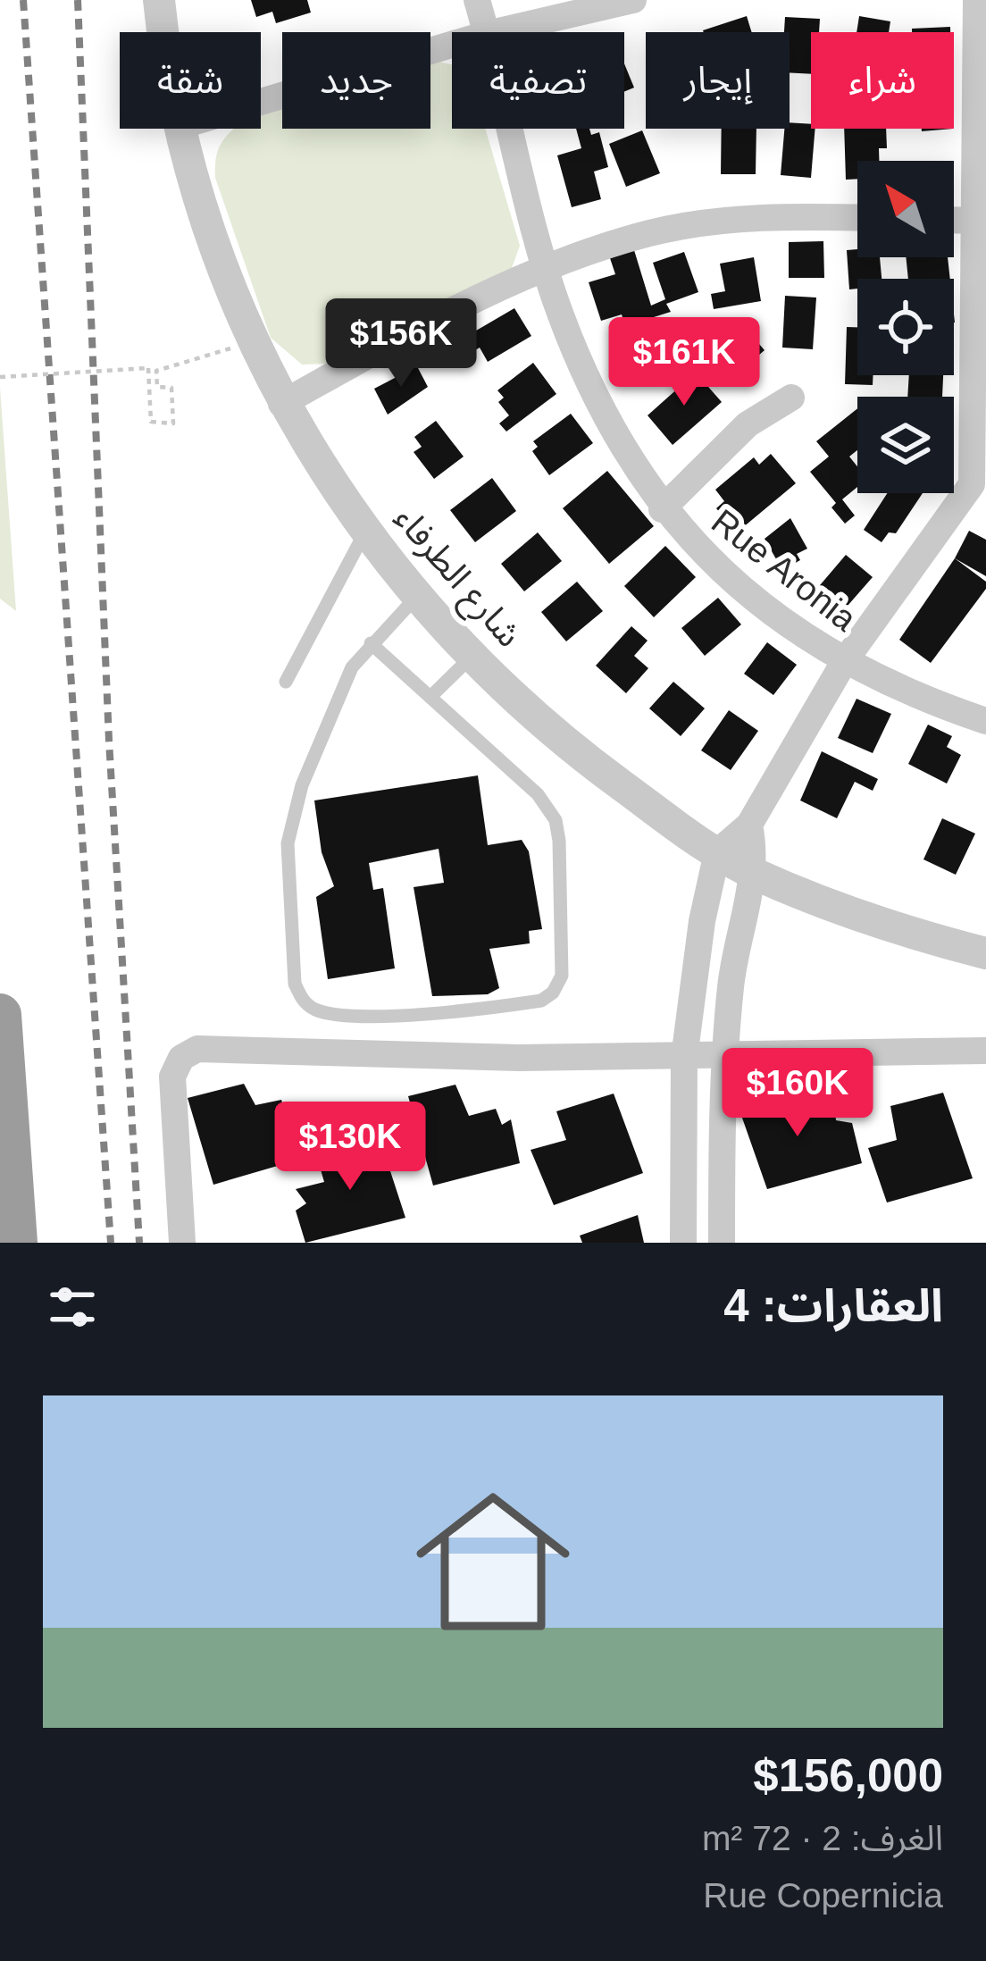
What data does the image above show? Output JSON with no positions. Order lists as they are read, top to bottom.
{
  "streets": {
    "street": ["Rue Aronia", "شارع الطرفاء"]
  },
  "north": "top left",
  "page": {
    "chip": [
      "شراء",
      "إيجار",
      "تصفية",
      "جديد",
      "شقة"
    ],
    "price": [
      "$156K",
      "$161K",
      "$160K",
      "$130K"
    ],
    "heading": "العقارات: 4",
    "list": [
      {
        "name": "$156,000",
        "note": "الغرف: 2 · 72 m² · Rue Copernicia"
      }
    ]
  }
}
